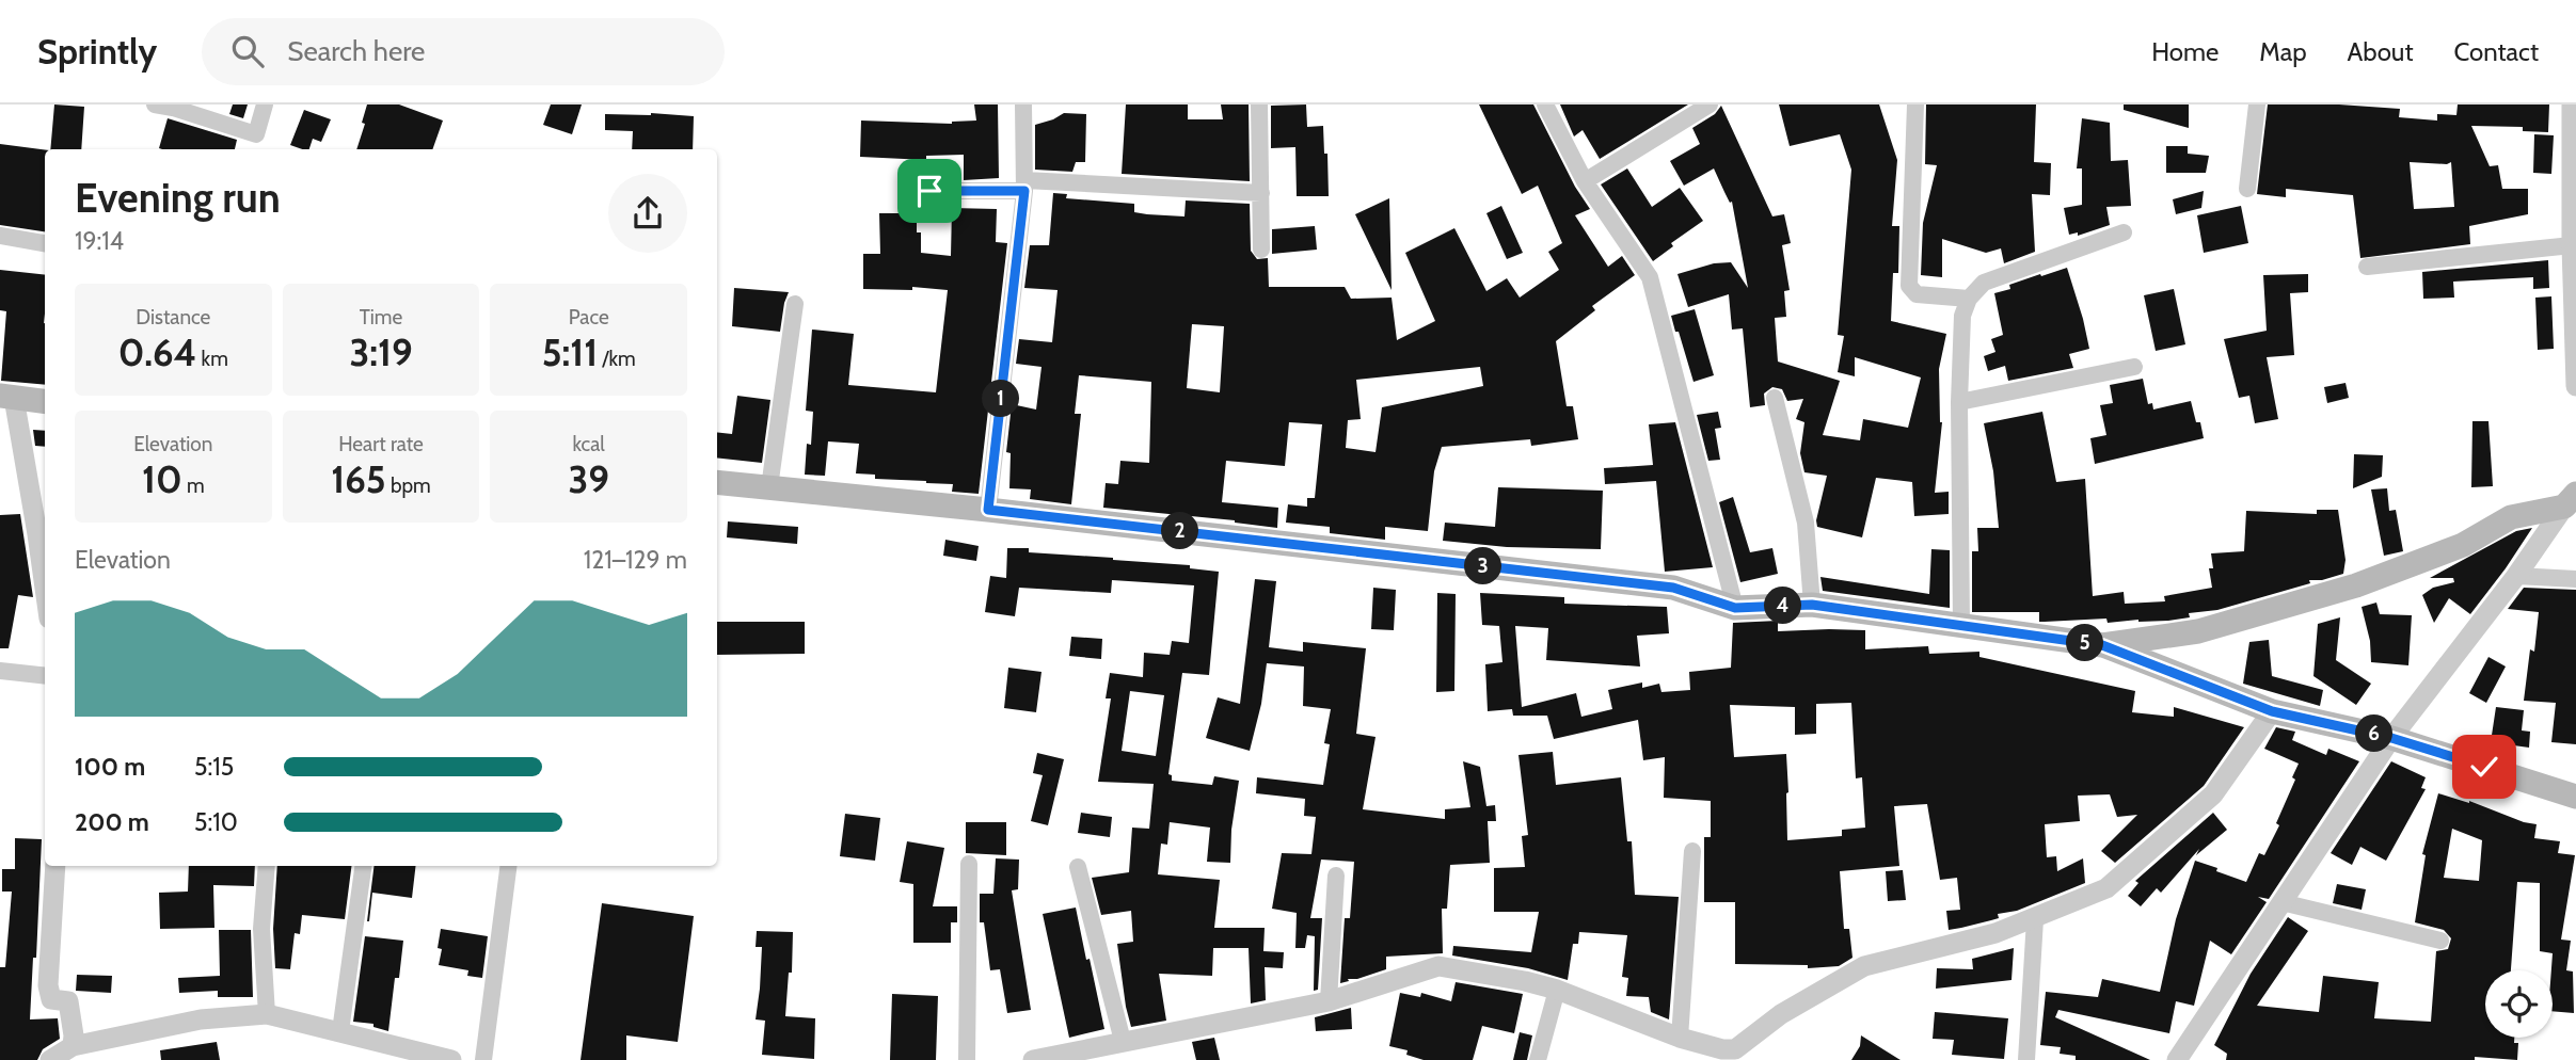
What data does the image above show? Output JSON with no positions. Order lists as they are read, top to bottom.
{
  "page": {
    "header": "Sprintly",
    "search": "Search here",
    "nav": [
      "Home",
      "Map",
      "About",
      "Contact"
    ],
    "heading": ["Evening run", "19:14"],
    "stats": [
      ["Distance", "0.64 km"],
      ["Time", "3:19"],
      ["Pace", "5:11 /km"],
      ["Elevation", "10 m"],
      ["Heart rate", "165 bpm"],
      ["kcal", "39"]
    ],
    "pins": [
      "1",
      "2",
      "3",
      "4",
      "5",
      "6"
    ],
    "chart": ["Elevation", "121–129 m"],
    "list": [
      {
        "name": "100 m",
        "note": "5:15"
      },
      {
        "name": "200 m",
        "note": "5:10"
      }
    ]
  }
}
